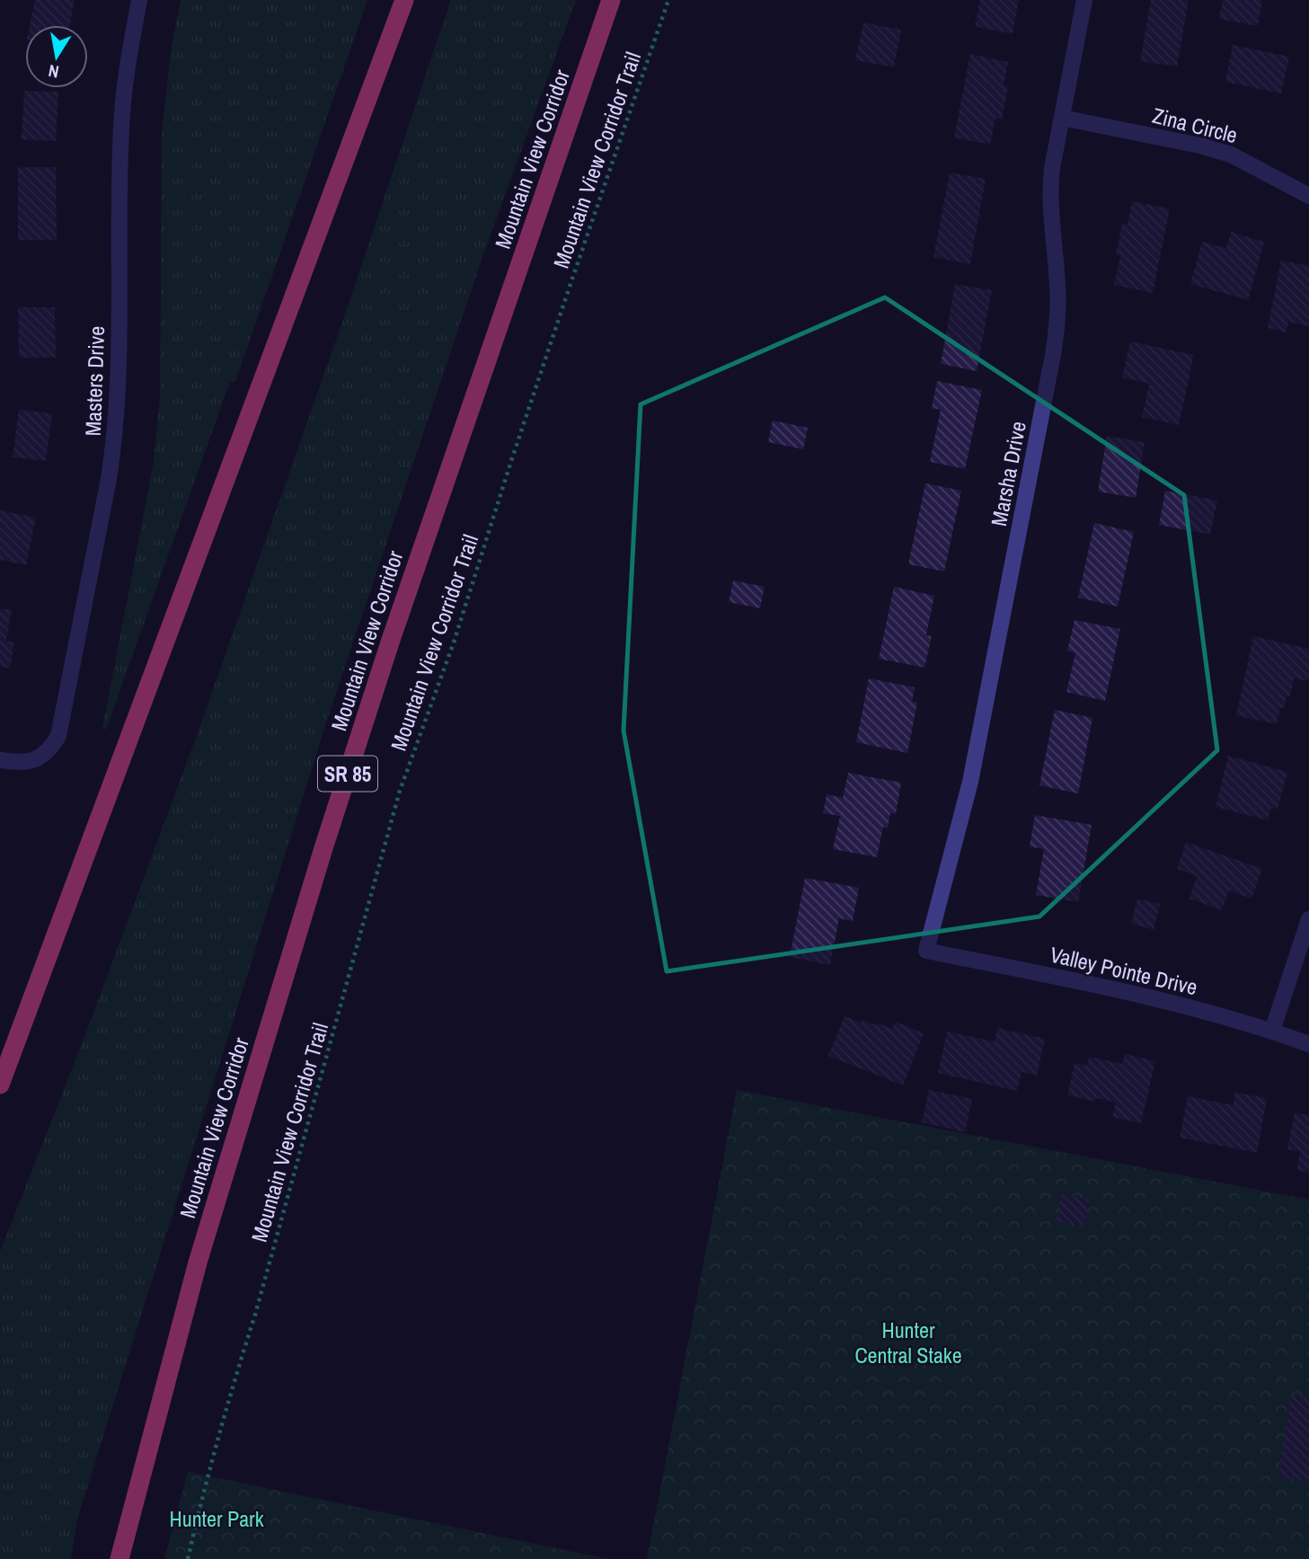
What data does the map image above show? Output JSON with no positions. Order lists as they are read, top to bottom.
{
  "streets": {
    "highway": ["Mountain View Corridor", "SR 85"],
    "street": [
      "Zina Circle",
      "Masters Drive",
      "Marsha Drive",
      "Valley Pointe Drive"
    ],
    "path": ["Mountain View Corridor Trail"]
  },
  "crossings": [
    ["Zina Circle", "Marsha Drive"],
    ["Marsha Drive", "Valley Pointe Drive"]
  ],
  "parks": ["Hunter Central Stake", "Hunter Park"],
  "north": "bottom"
}
